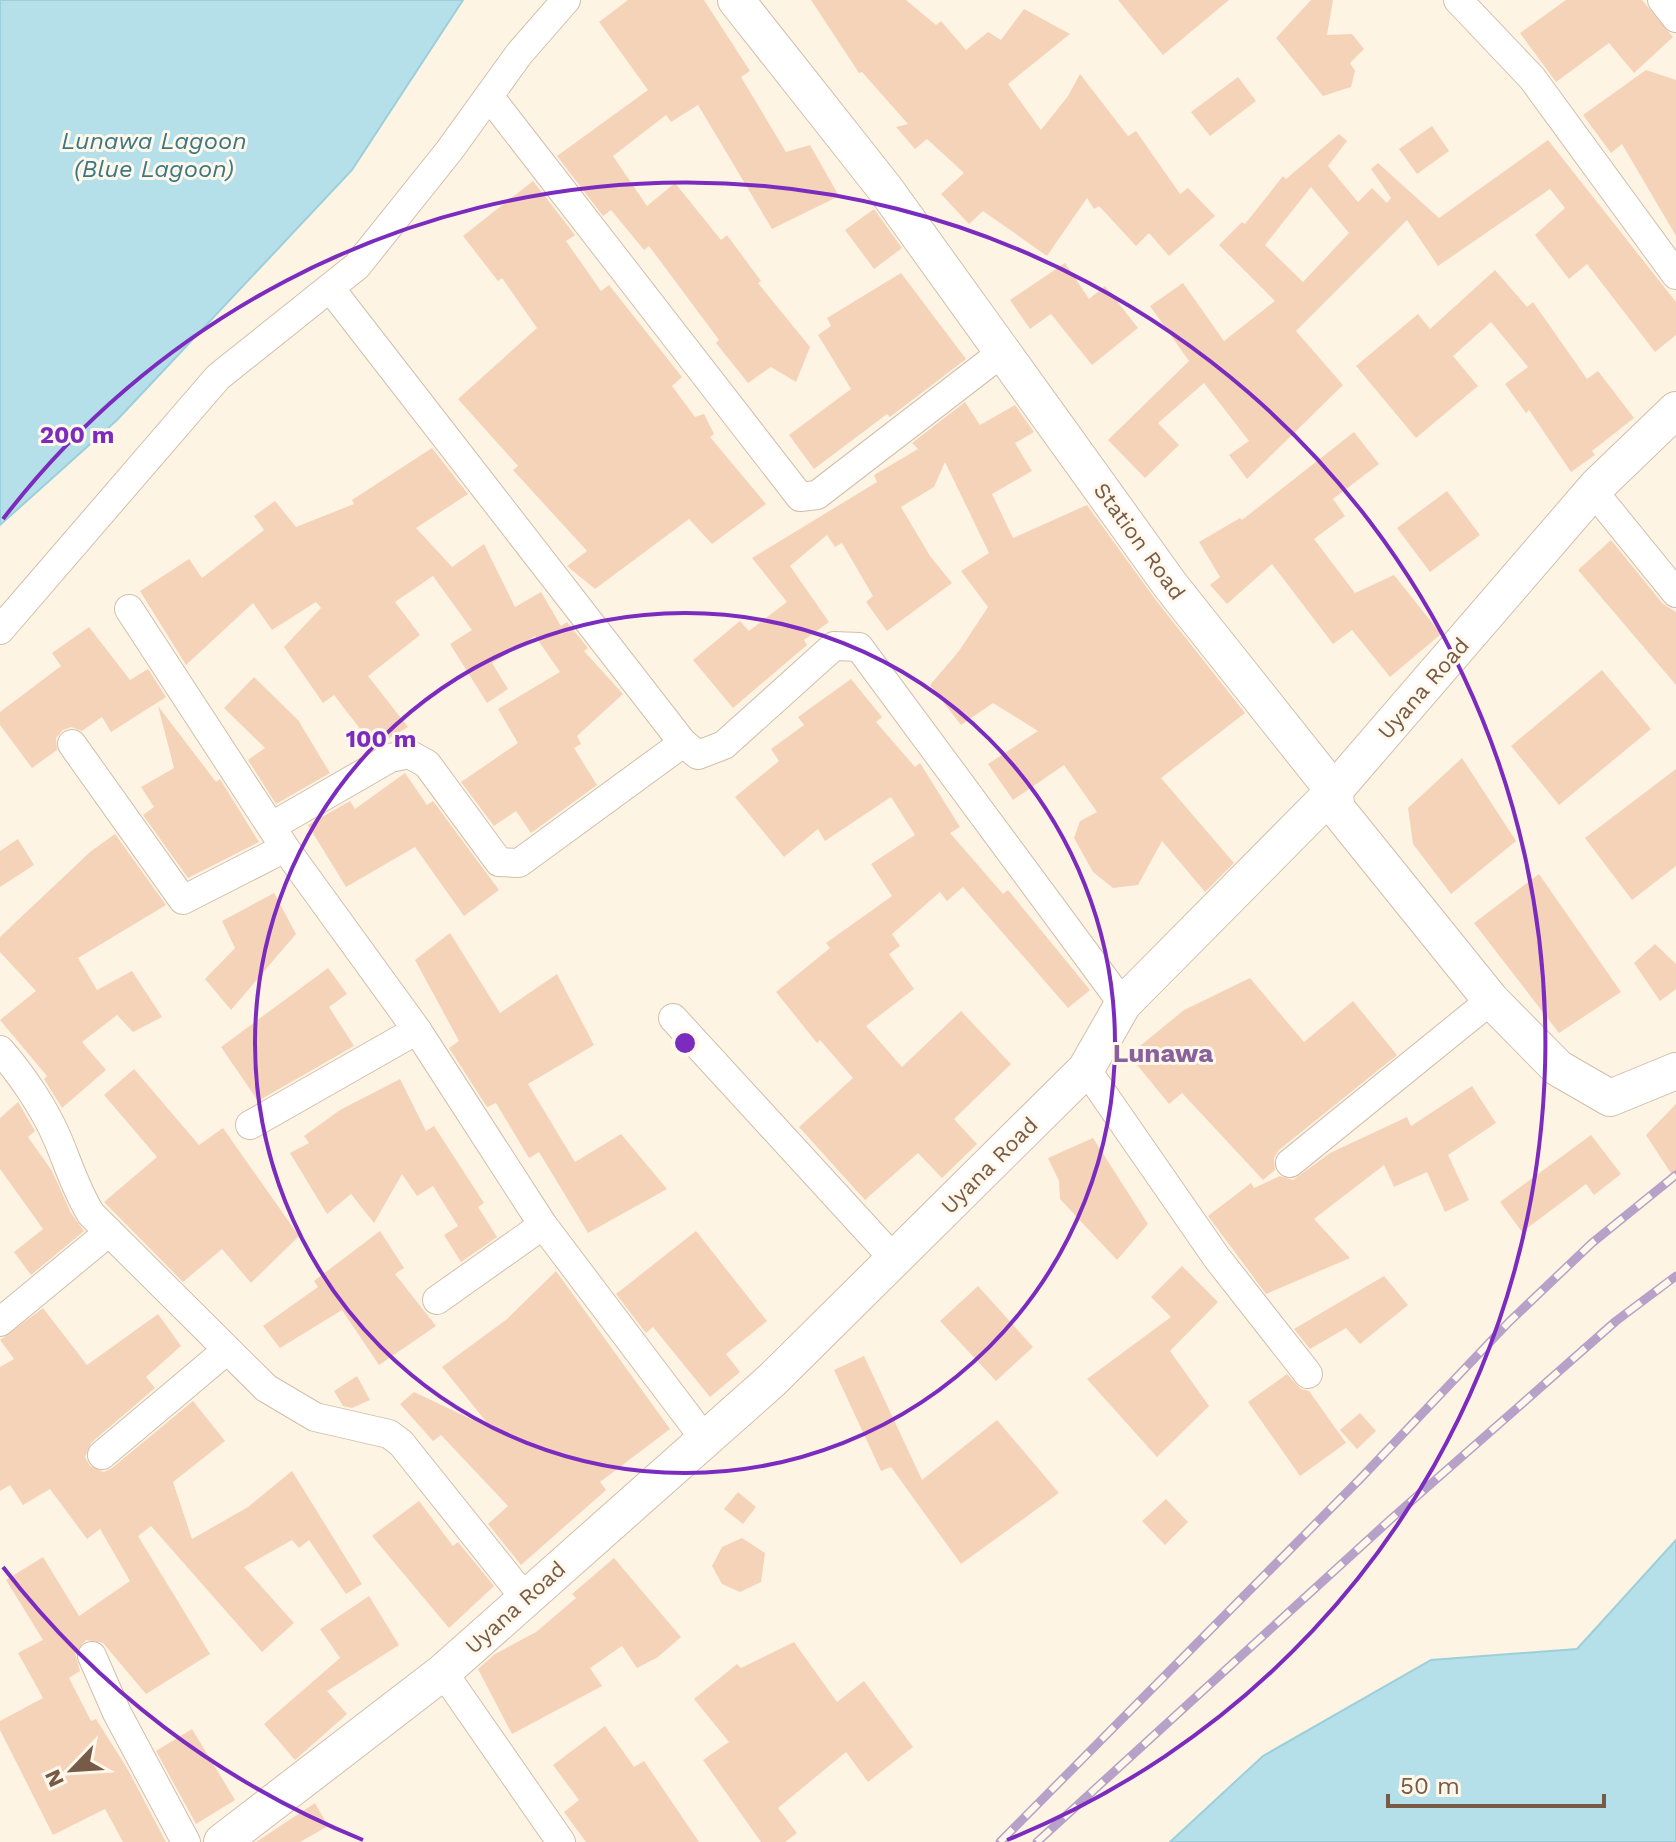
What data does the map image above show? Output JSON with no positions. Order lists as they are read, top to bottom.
{
  "streets": {
    "street": ["Station Road", "Uyana Road"]
  },
  "crossings": [
    ["Station Road", "Uyana Road"]
  ],
  "districts": ["Lunawa"],
  "water": ["Lunawa Lagoon (Blue Lagoon)"],
  "scale_bar": "50 m",
  "north": "bottom left",
  "rings": ["200 m", "100 m"]
}
